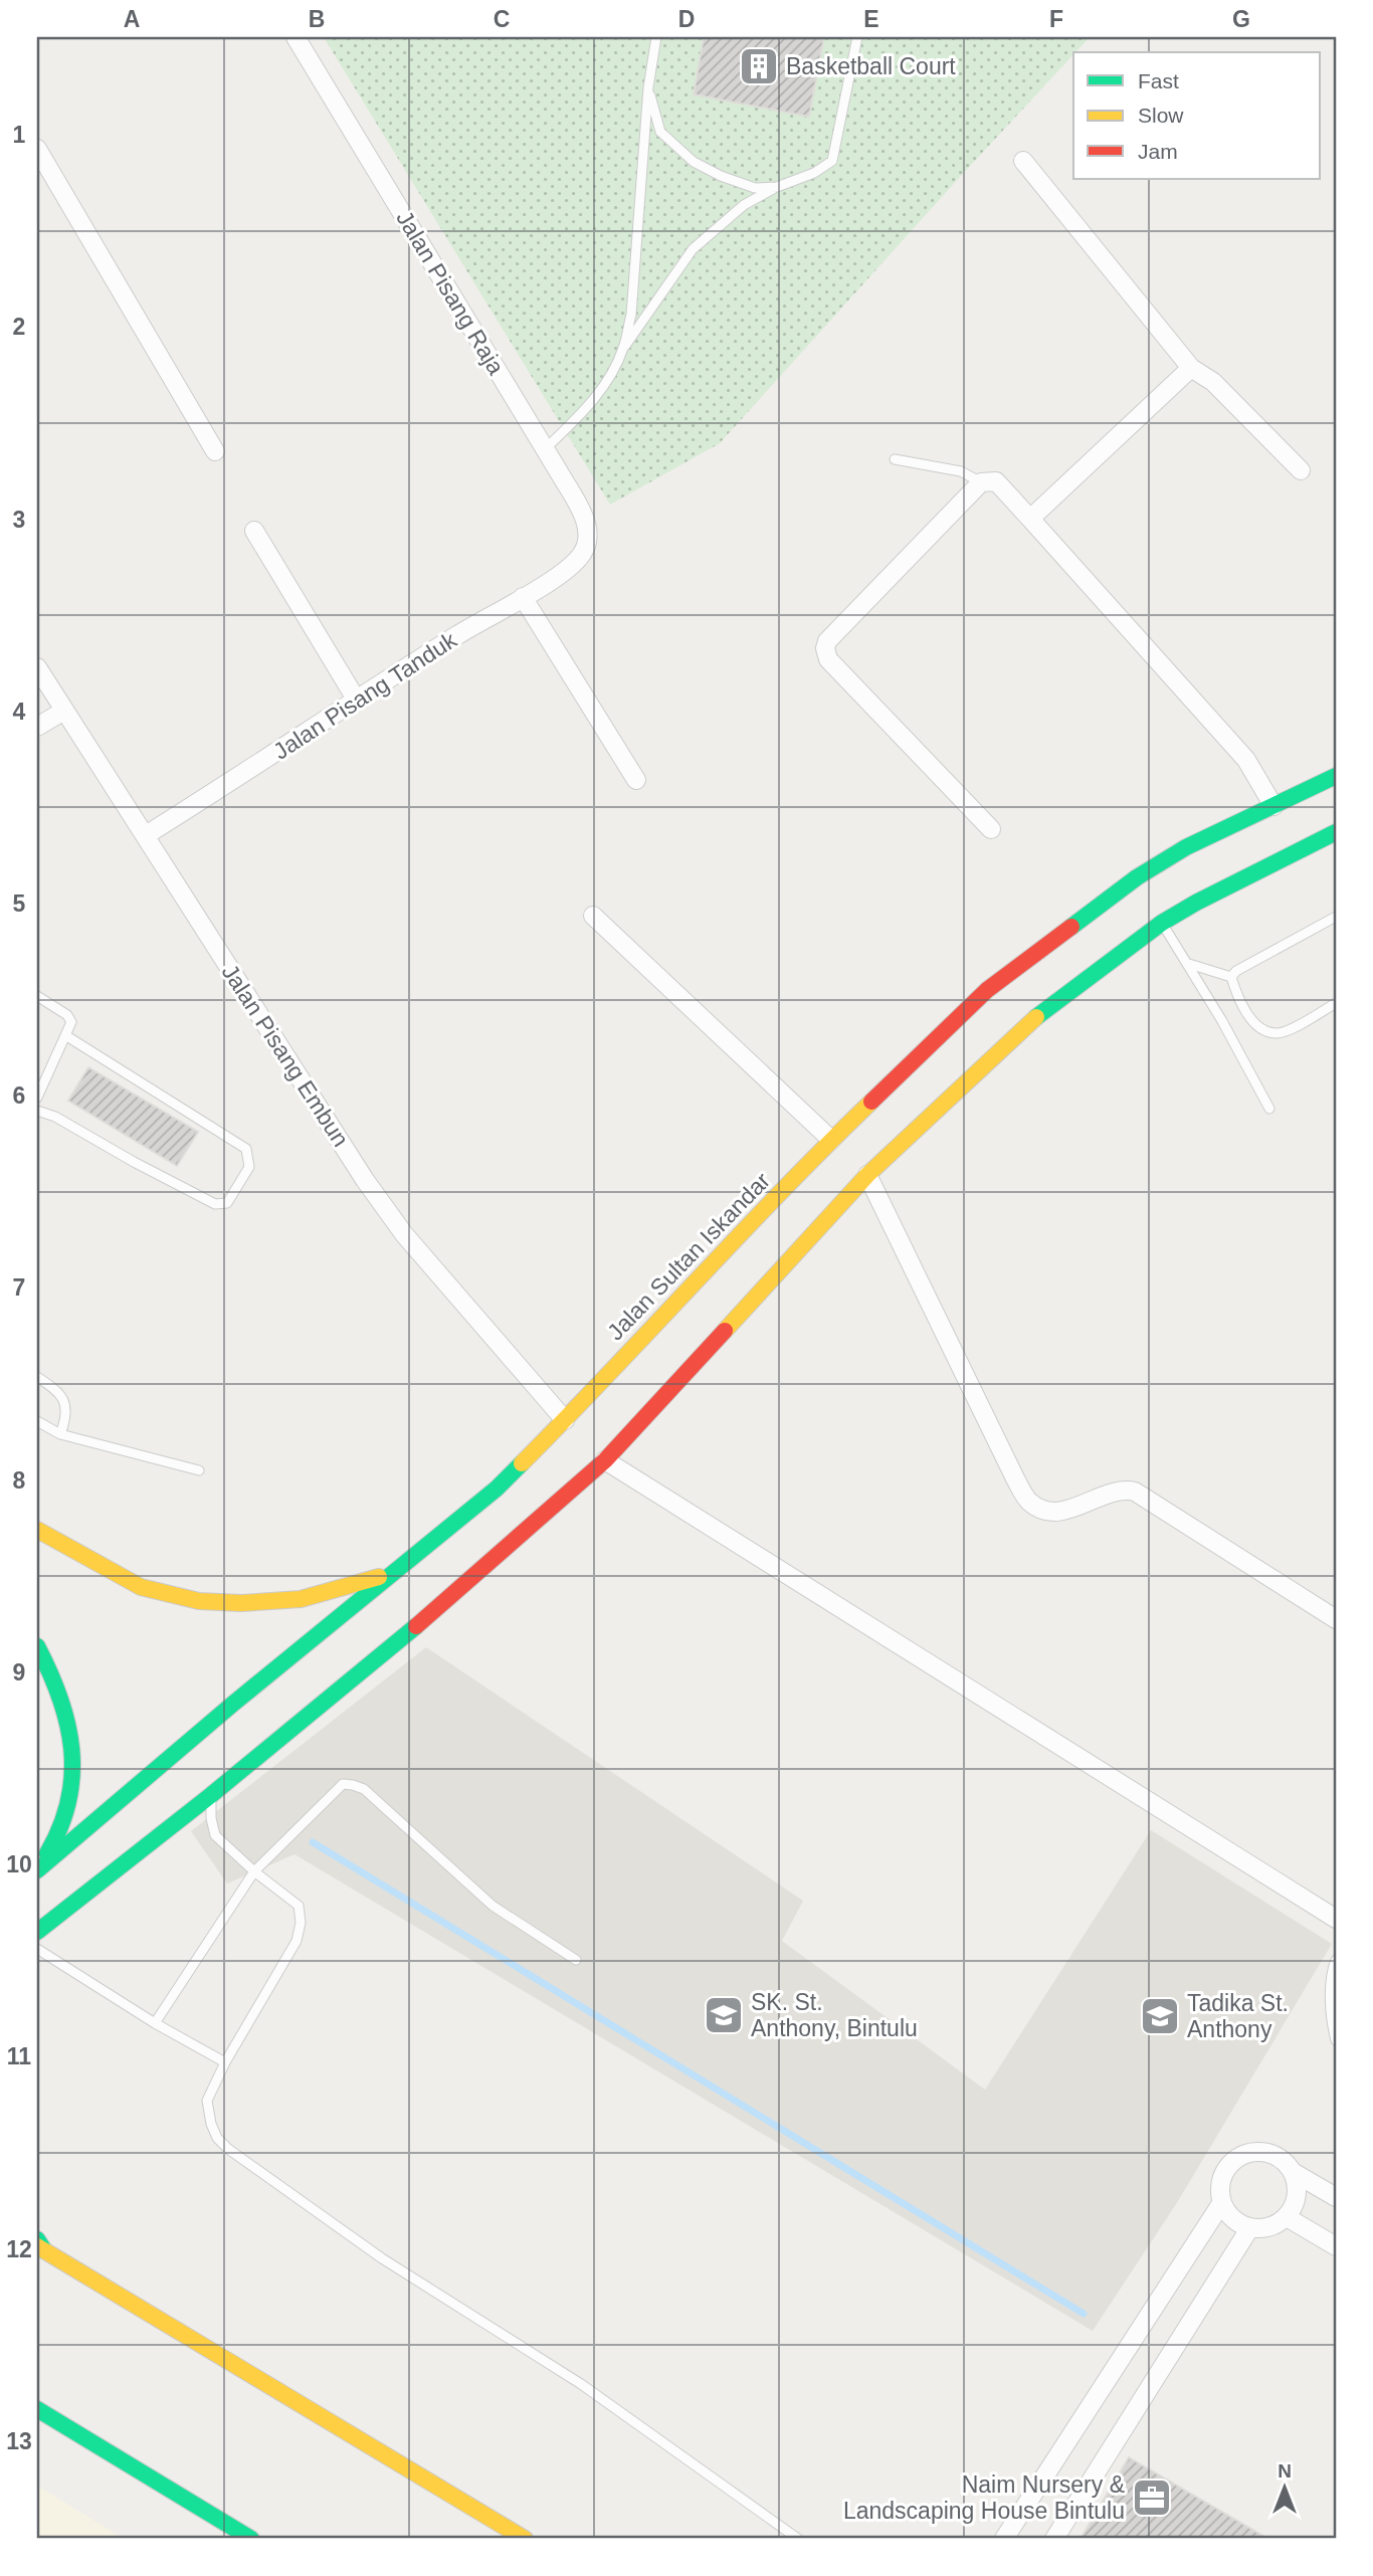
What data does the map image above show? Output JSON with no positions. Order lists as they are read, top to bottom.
{
  "streets": {
    "main road": ["Jalan Sultan Iskandar"],
    "street": ["Jalan Pisang Raja", "Jalan Pisang Tanduk", "Jalan Pisang Embun"]
  },
  "crossings": [
    ["Jalan Pisang Raja", "Jalan Pisang Tanduk"],
    ["Jalan Pisang Tanduk", "Jalan Pisang Embun"],
    ["Jalan Pisang Embun", "Jalan Sultan Iskandar"]
  ],
  "places": {
    "building": ["Basketball Court"],
    "school or university": ["SK. St. Anthony, Bintulu", "Tadika St. Anthony"],
    "office": ["Naim Nursery & Landscaping House Bintulu"]
  },
  "legend": ["Fast", "Slow", "Jam"],
  "north": "top",
  "grid": {
    "columns": [
      "A",
      "B",
      "C",
      "D",
      "E",
      "F",
      "G"
    ],
    "rows": [
      "1",
      "2",
      "3",
      "4",
      "5",
      "6",
      "7",
      "8",
      "9",
      "10",
      "11",
      "12",
      "13"
    ]
  }
}
